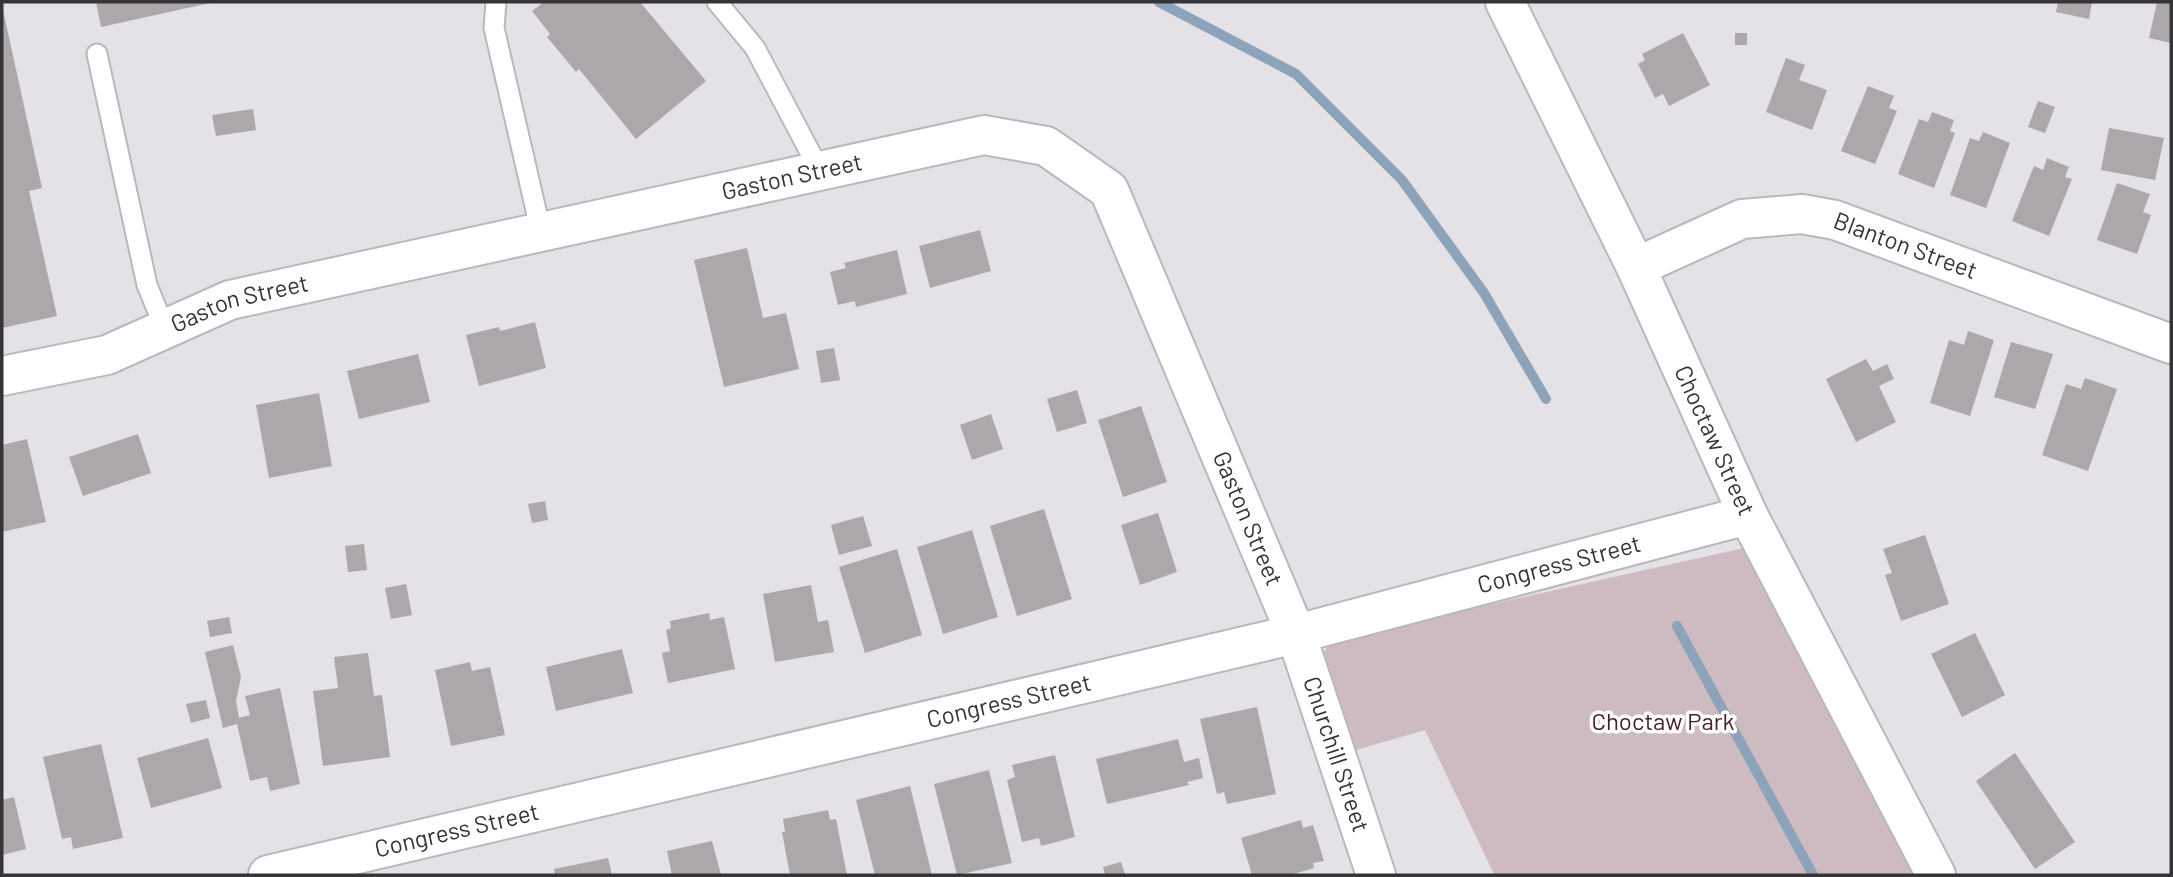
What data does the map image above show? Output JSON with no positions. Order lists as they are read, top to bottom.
{
  "streets": {
    "street": [
      "Gaston Street",
      "Blanton Street",
      "Choctaw Street",
      "Congress Street",
      "Churchill Street"
    ]
  },
  "crossings": [
    ["Gaston Street", "Congress Street"],
    ["Gaston Street", "Churchill Street"],
    ["Blanton Street", "Choctaw Street"],
    ["Choctaw Street", "Congress Street"],
    ["Congress Street", "Churchill Street"]
  ],
  "parks": ["Choctaw Park"]
}
